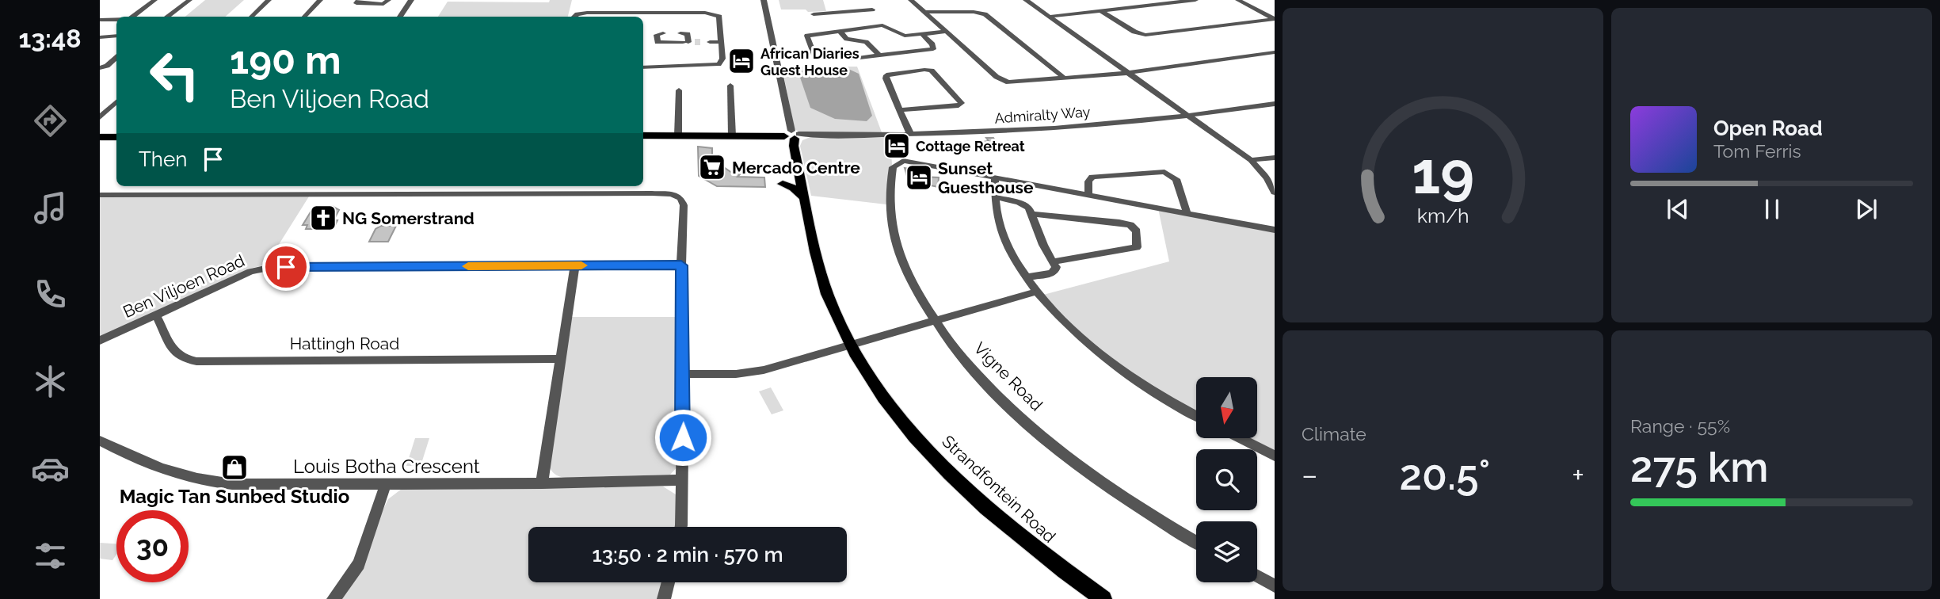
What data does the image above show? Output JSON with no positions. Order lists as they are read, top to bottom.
{
  "streets": {
    "main road": ["Admiralty Way", "Strandfontein Road"],
    "street": [
      "Ben Viljoen Road",
      "Hattingh Road",
      "Vigne Road",
      "Louis Botha Crescent"
    ]
  },
  "crossings": [
    ["Admiralty Way", "Strandfontein Road"],
    ["Ben Viljoen Road", "Hattingh Road"]
  ],
  "places": {
    "hotel": ["African Diaries Guest House", "Cottage Retreat", "Sunset Guesthouse"],
    "supermarket": ["Mercado Centre"],
    "church": ["NG Somerstrand"],
    "shop": ["Magic Tan Sunbed Studio"]
  },
  "north": "bottom",
  "page": {
    "tabs": "13:48",
    "turn": ["190 m", "Ben Viljoen Road"],
    "song": ["Open Road", "Tom Ferris"],
    "then": "Then",
    "tile": [
      "Climate",
      ["Range · 55%", "275 km"]
    ],
    "heat": ["−", "20.5°", "+"],
    "limit": "30",
    "trip": "13:50 · 2 min · 570 m",
    "gauge": ["19", "km/h"]
  }
}
